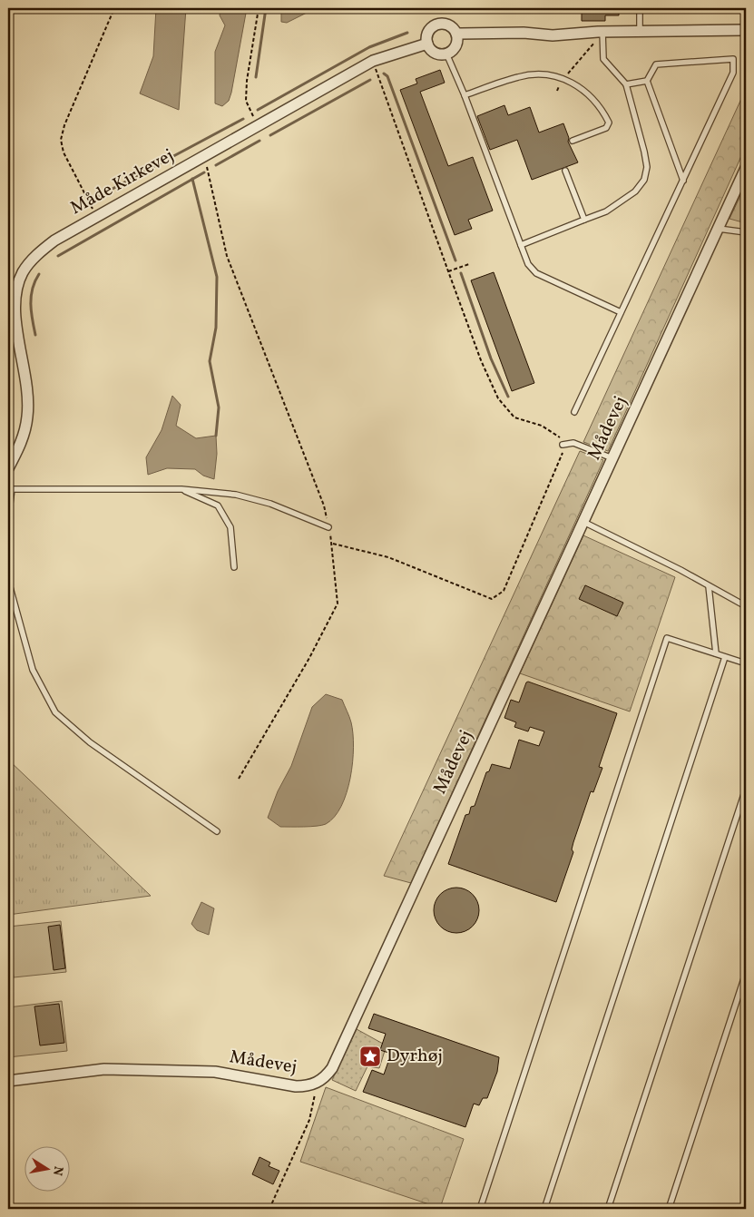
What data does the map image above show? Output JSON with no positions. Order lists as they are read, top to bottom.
{
  "streets": {
    "street": ["Måde Kirkevej", "Mådevej"]
  },
  "places": {
    "place": ["Dyrhøj"]
  },
  "north": "right"
}
